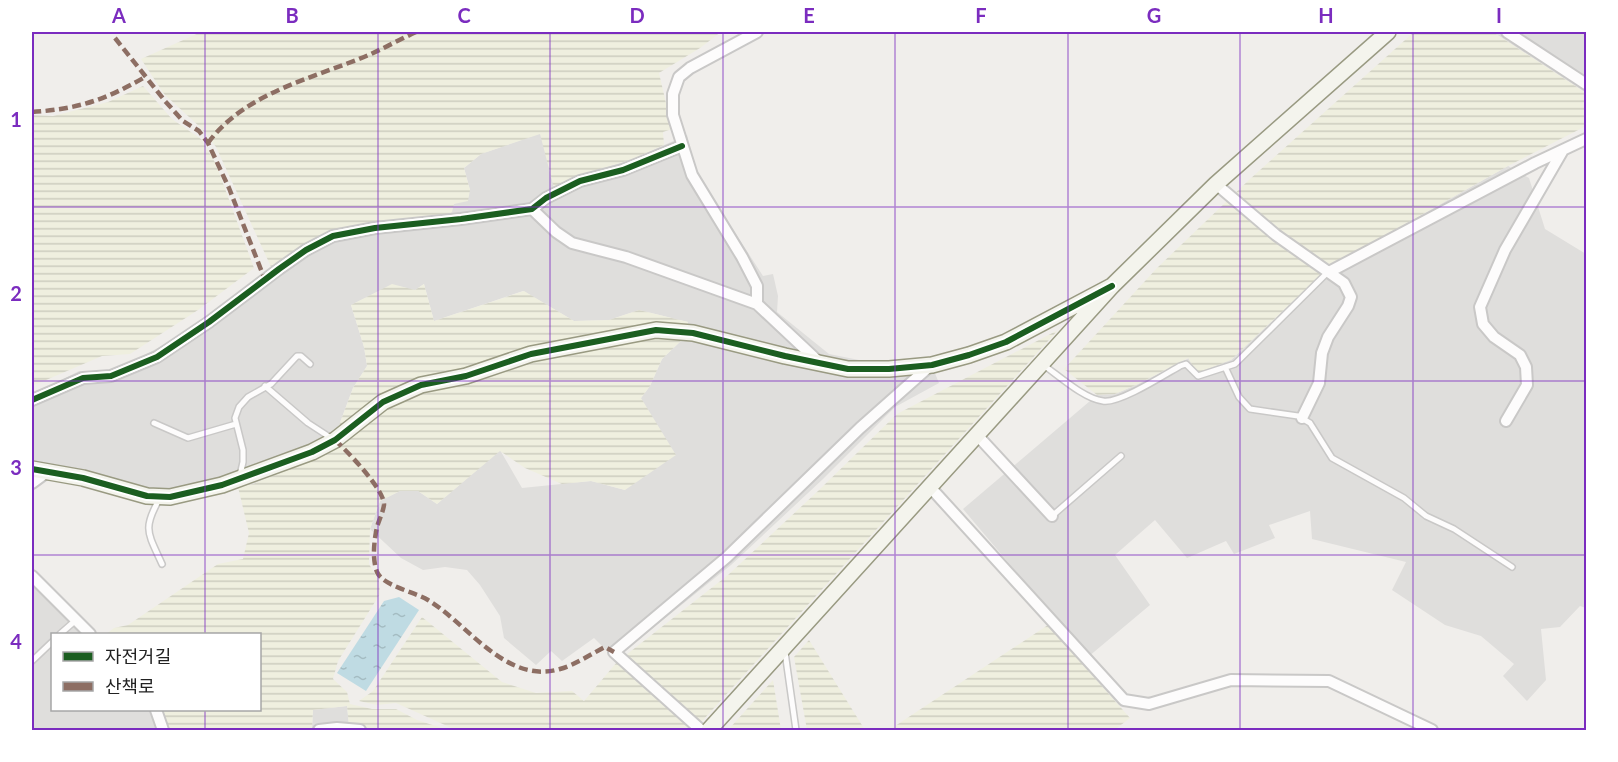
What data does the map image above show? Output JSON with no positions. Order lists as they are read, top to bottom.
{
  "legend": ["자전거길", "산책로"],
  "grid": {
    "columns": [
      "A",
      "B",
      "C",
      "D",
      "E",
      "F",
      "G",
      "H",
      "I"
    ],
    "rows": [
      "1",
      "2",
      "3",
      "4"
    ]
  }
}
